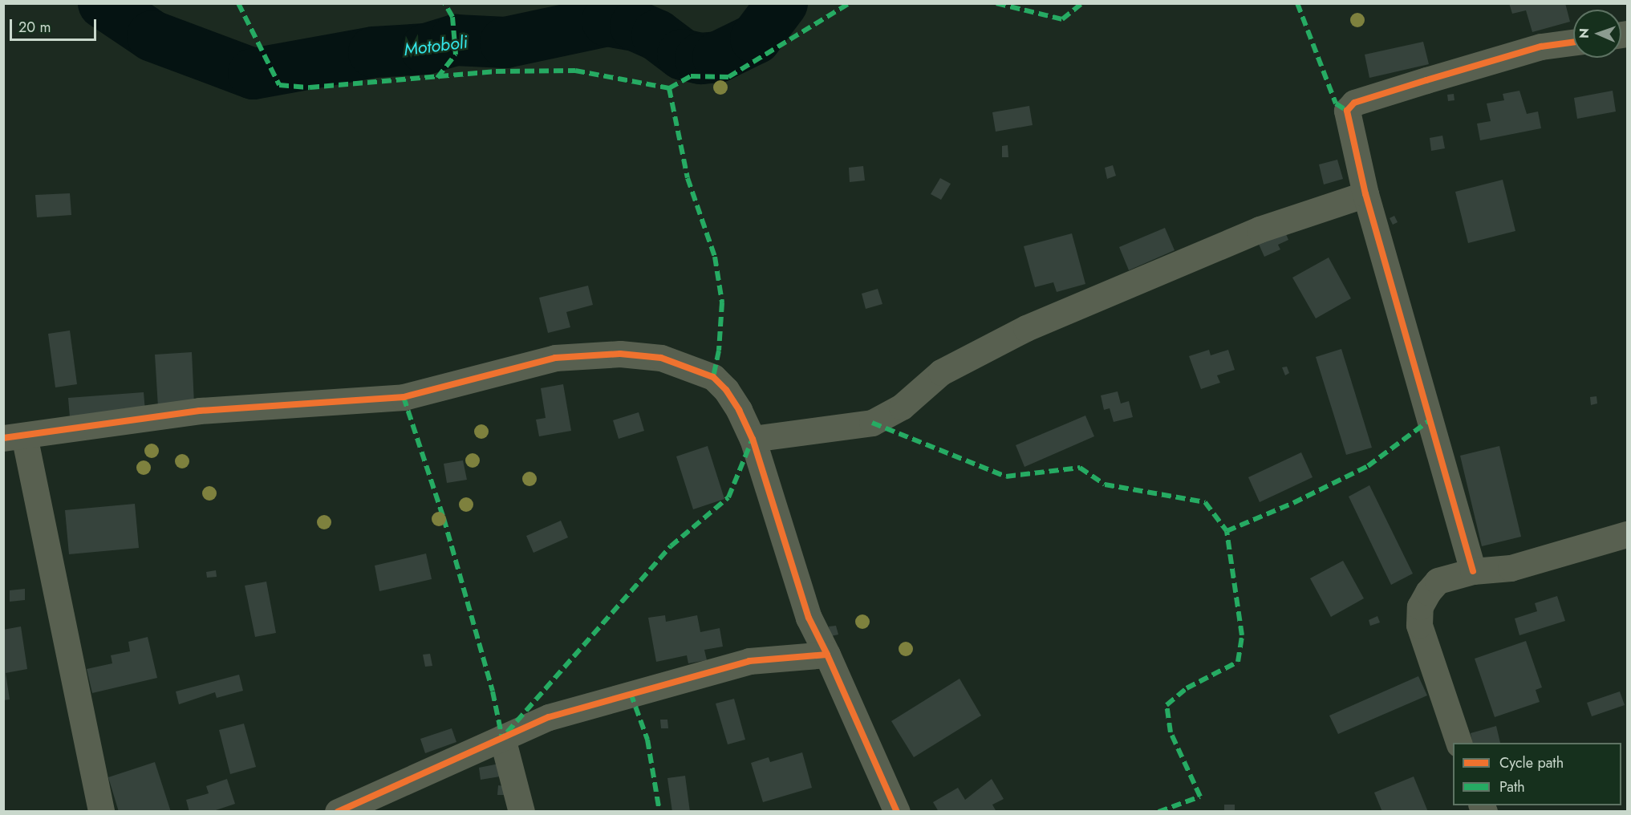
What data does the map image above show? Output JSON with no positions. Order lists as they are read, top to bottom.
{
  "water": ["Motoboli"],
  "legend": ["Cycle path", "Path"],
  "scale_bar": "20 m",
  "north": "left"
}
